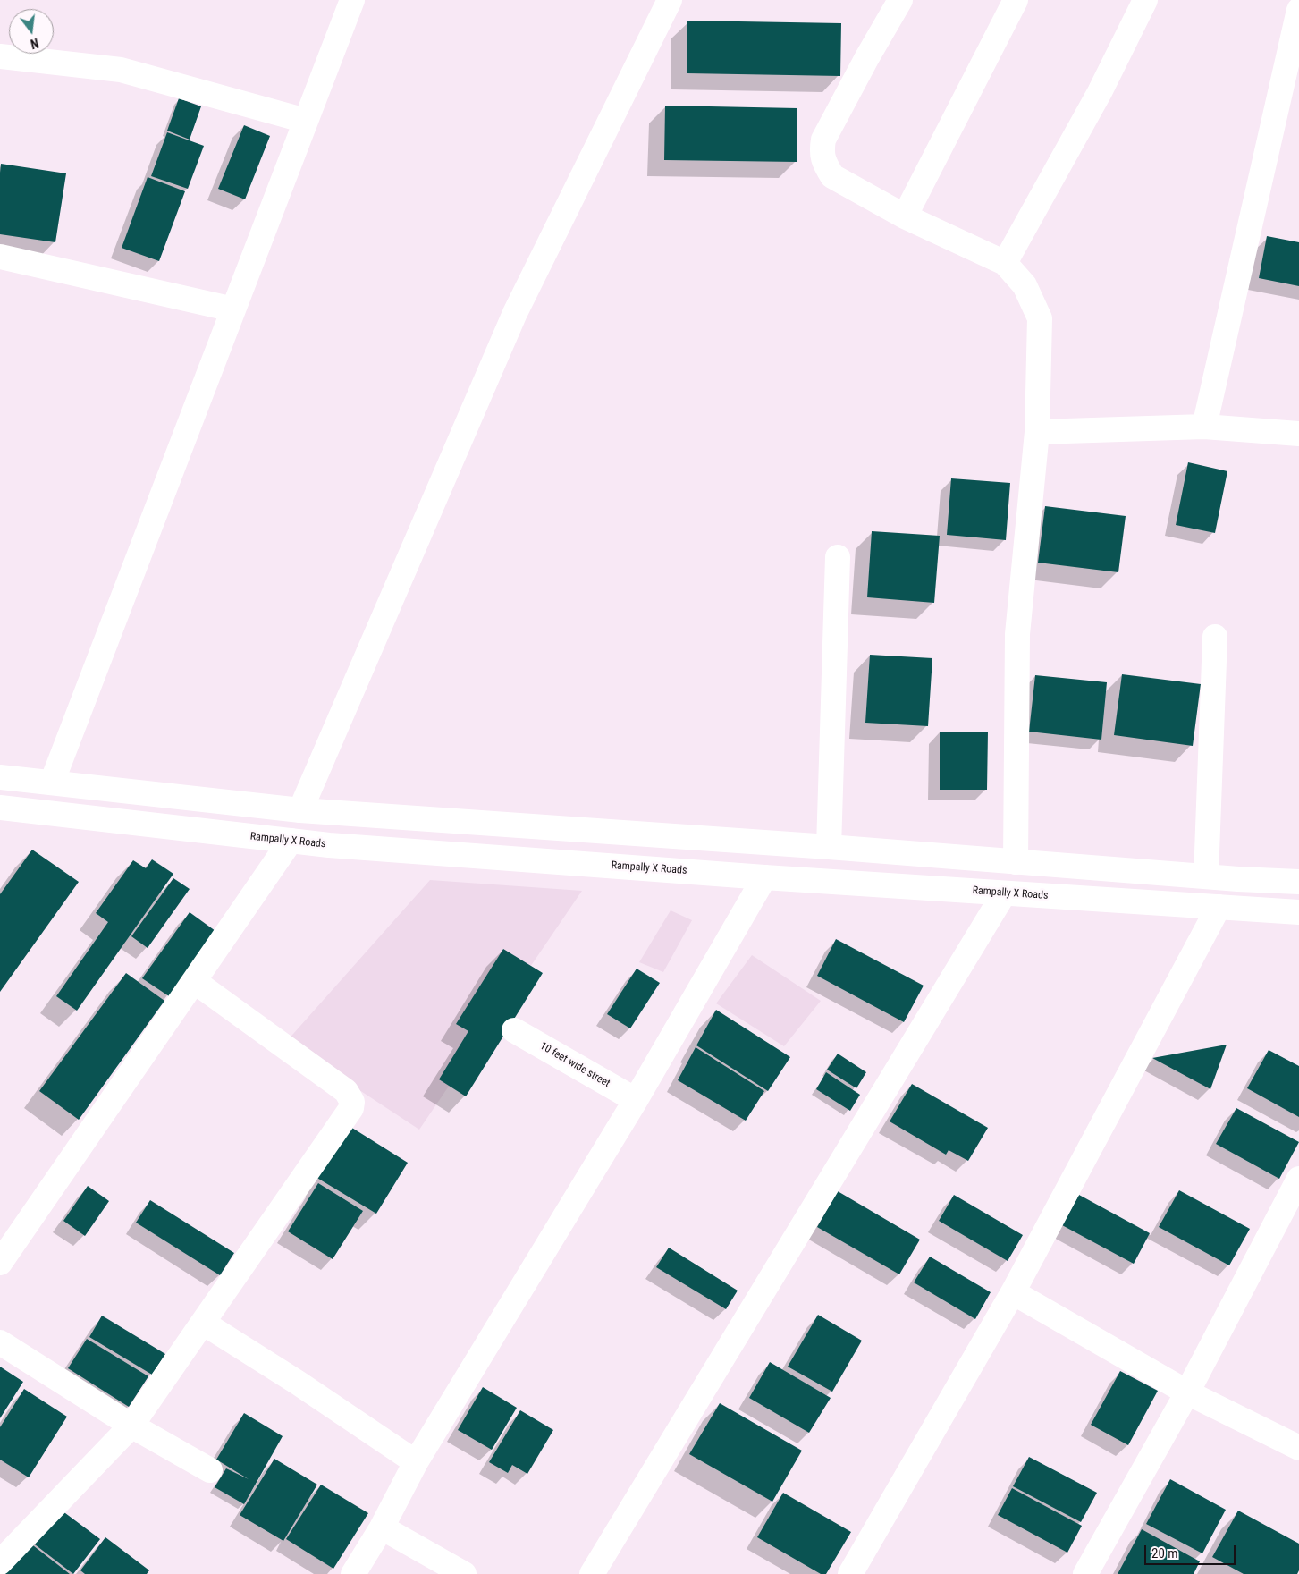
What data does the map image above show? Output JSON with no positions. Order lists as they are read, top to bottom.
{
  "streets": {
    "street": ["Rampally X Roads", "10 feet wide street"]
  },
  "scale_bar": "20 m",
  "north": "bottom"
}
